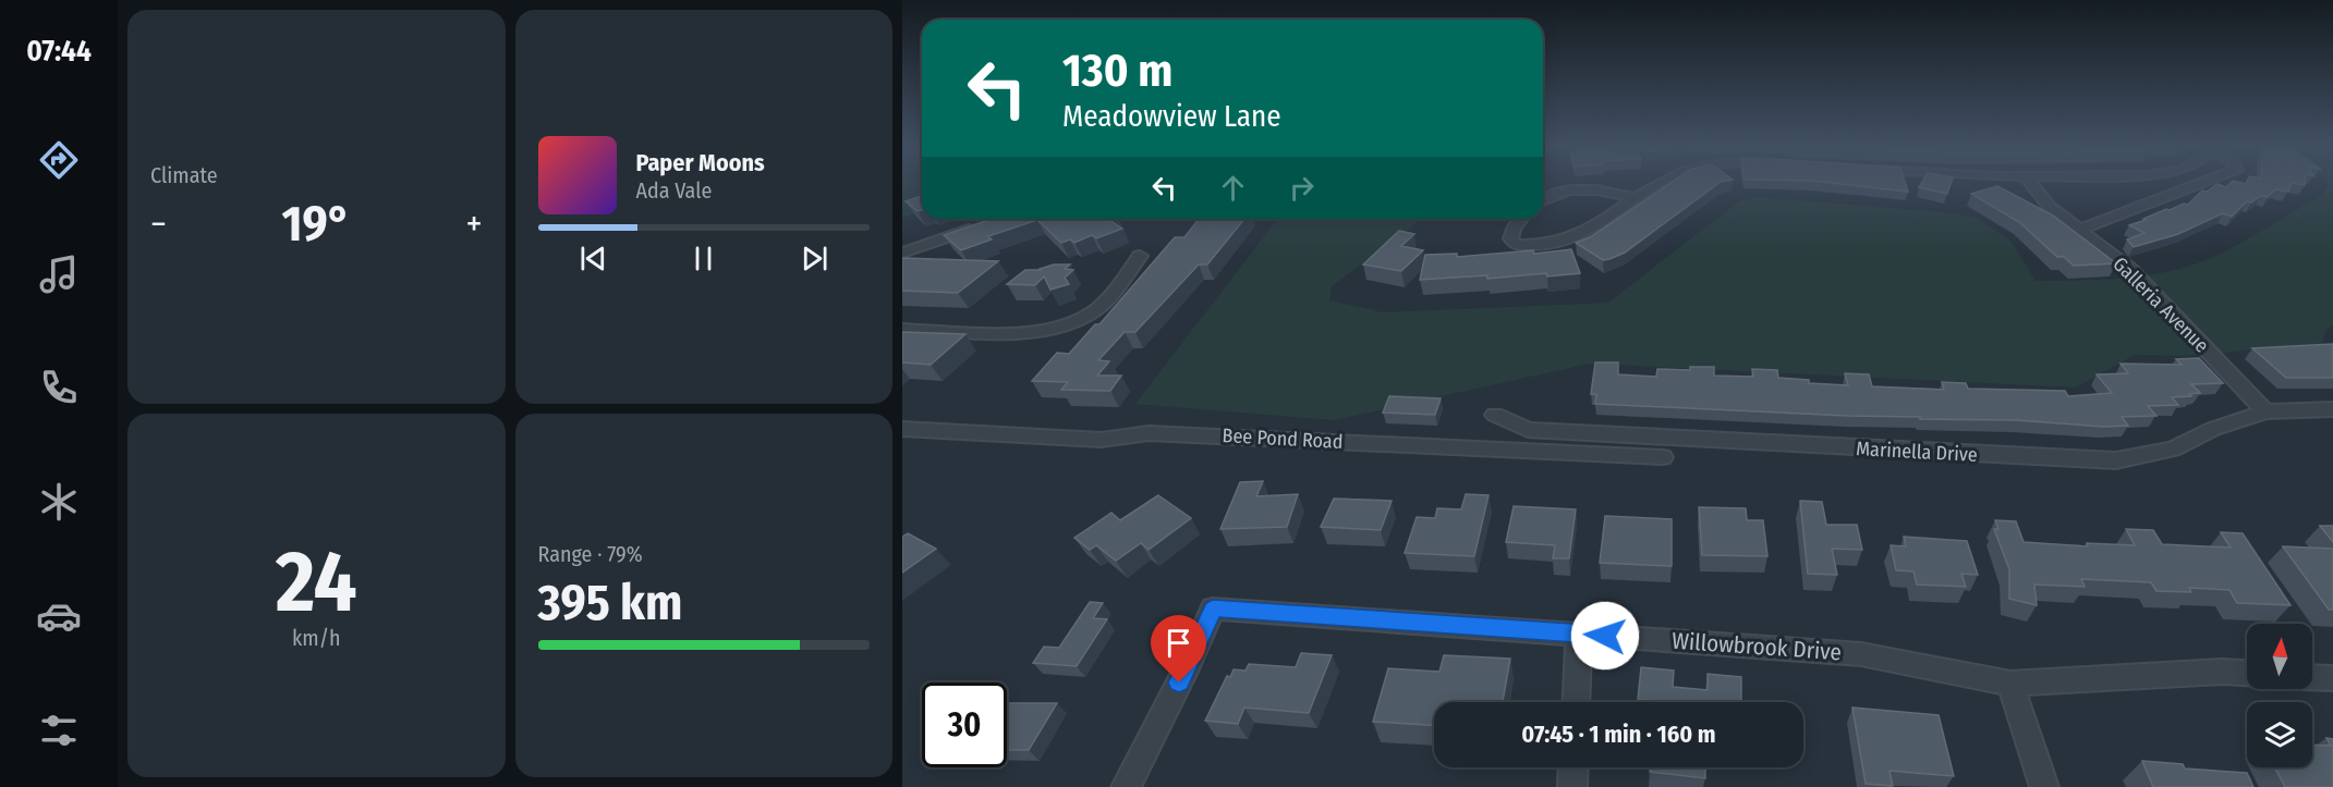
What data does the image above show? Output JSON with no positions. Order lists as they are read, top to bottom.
{
  "streets": {
    "street": [
      "Galleria Avenue",
      "Bee Pond Road",
      "Marinella Drive",
      "Willowbrook Drive"
    ]
  },
  "crossings": [
    ["Galleria Avenue", "Marinella Drive"]
  ],
  "north": "top",
  "page": {
    "tabs": "07:44",
    "tile": [
      "Climate",
      ["24", "km/h"],
      ["Range · 79%", "395 km"]
    ],
    "turn": ["130 m", "Meadowview Lane"],
    "song": ["Paper Moons", "Ada Vale"],
    "heat": ["−", "19°", "+"],
    "limit": "30",
    "trip": "07:45 · 1 min · 160 m"
  }
}
